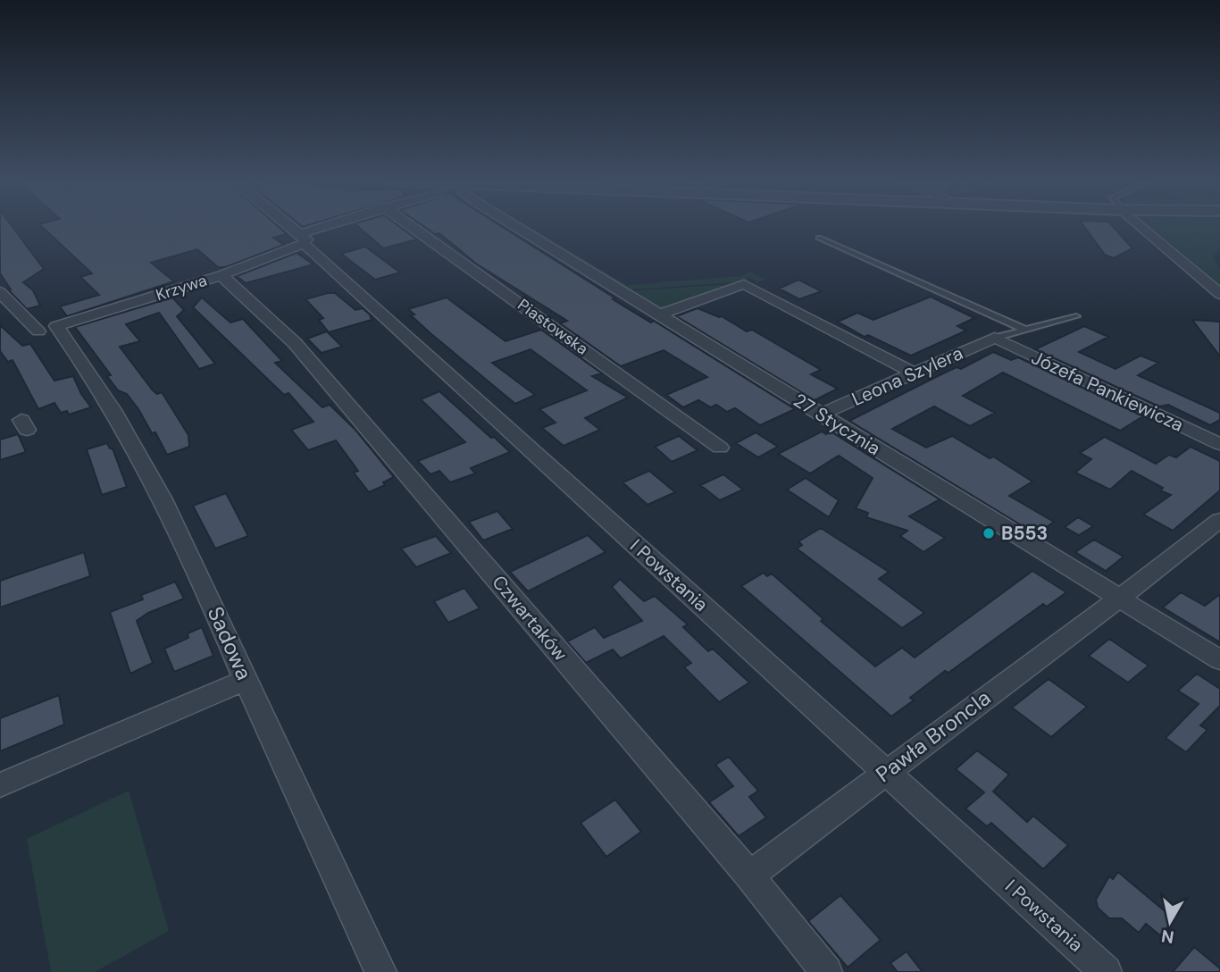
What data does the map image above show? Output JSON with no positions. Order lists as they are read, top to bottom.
{
  "streets": {
    "street": [
      "Krzywa",
      "Piastowska",
      "Leona Szylera",
      "Józefa Pankiewicza",
      "27 Stycznia",
      "I Powstania",
      "Czwartaków",
      "Sadowa",
      "Pawła Broncla"
    ]
  },
  "crossings": [
    ["Krzywa", "I Powstania"],
    ["Krzywa", "Czwartaków"],
    ["Krzywa", "Sadowa"],
    ["Leona Szylera", "Józefa Pankiewicza"],
    ["Leona Szylera", "27 Stycznia"],
    ["27 Stycznia", "Pawła Broncla"],
    ["I Powstania", "Pawła Broncla"],
    ["Czwartaków", "Pawła Broncla"]
  ],
  "places": ["B553"],
  "north": "bottom"
}
